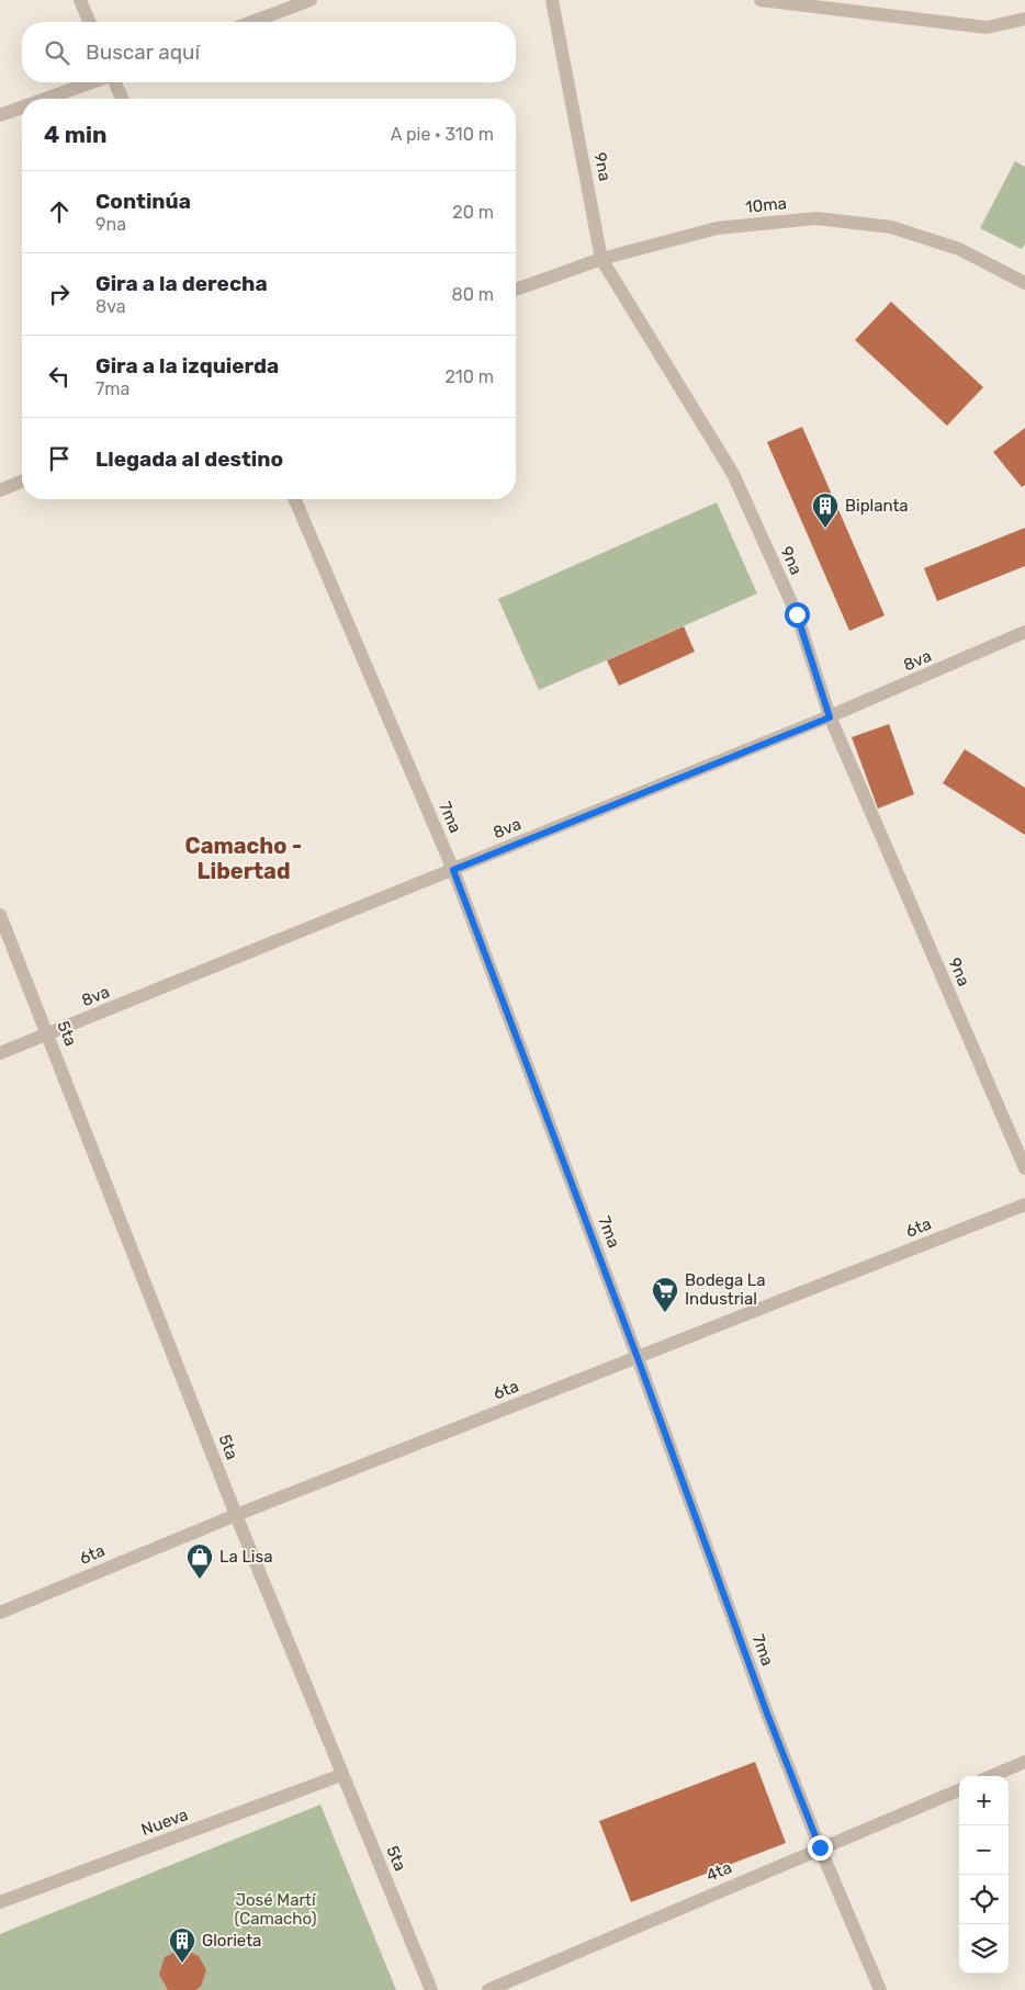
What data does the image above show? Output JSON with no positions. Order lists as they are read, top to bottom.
{
  "streets": {
    "street": [
      "9na",
      "10ma",
      "8va",
      "7ma",
      "5ta",
      "6ta",
      "Nueva",
      "4ta"
    ]
  },
  "crossings": [
    ["9na", "10ma"],
    ["9na", "8va"],
    ["8va", "7ma"],
    ["8va", "5ta"],
    ["7ma", "6ta"],
    ["7ma", "4ta"],
    ["5ta", "6ta"],
    ["5ta", "Nueva"]
  ],
  "districts": ["Camacho - Libertad"],
  "parks": ["José Martí (Camacho)"],
  "places": {
    "building": ["Biplanta", "Glorieta"],
    "supermarket": ["Bodega La Industrial"],
    "shop": ["La Lisa"]
  },
  "page": {
    "search": "Buscar aquí",
    "heading": ["4 min", "A pie · 310 m"],
    "list": [
      ["Continúa", "9na", "20 m"],
      ["Gira a la derecha", "8va", "80 m"],
      ["Gira a la izquierda", "7ma", "210 m"],
      "Llegada al destino"
    ],
    "map_buttons": ["+", "−"]
  }
}
